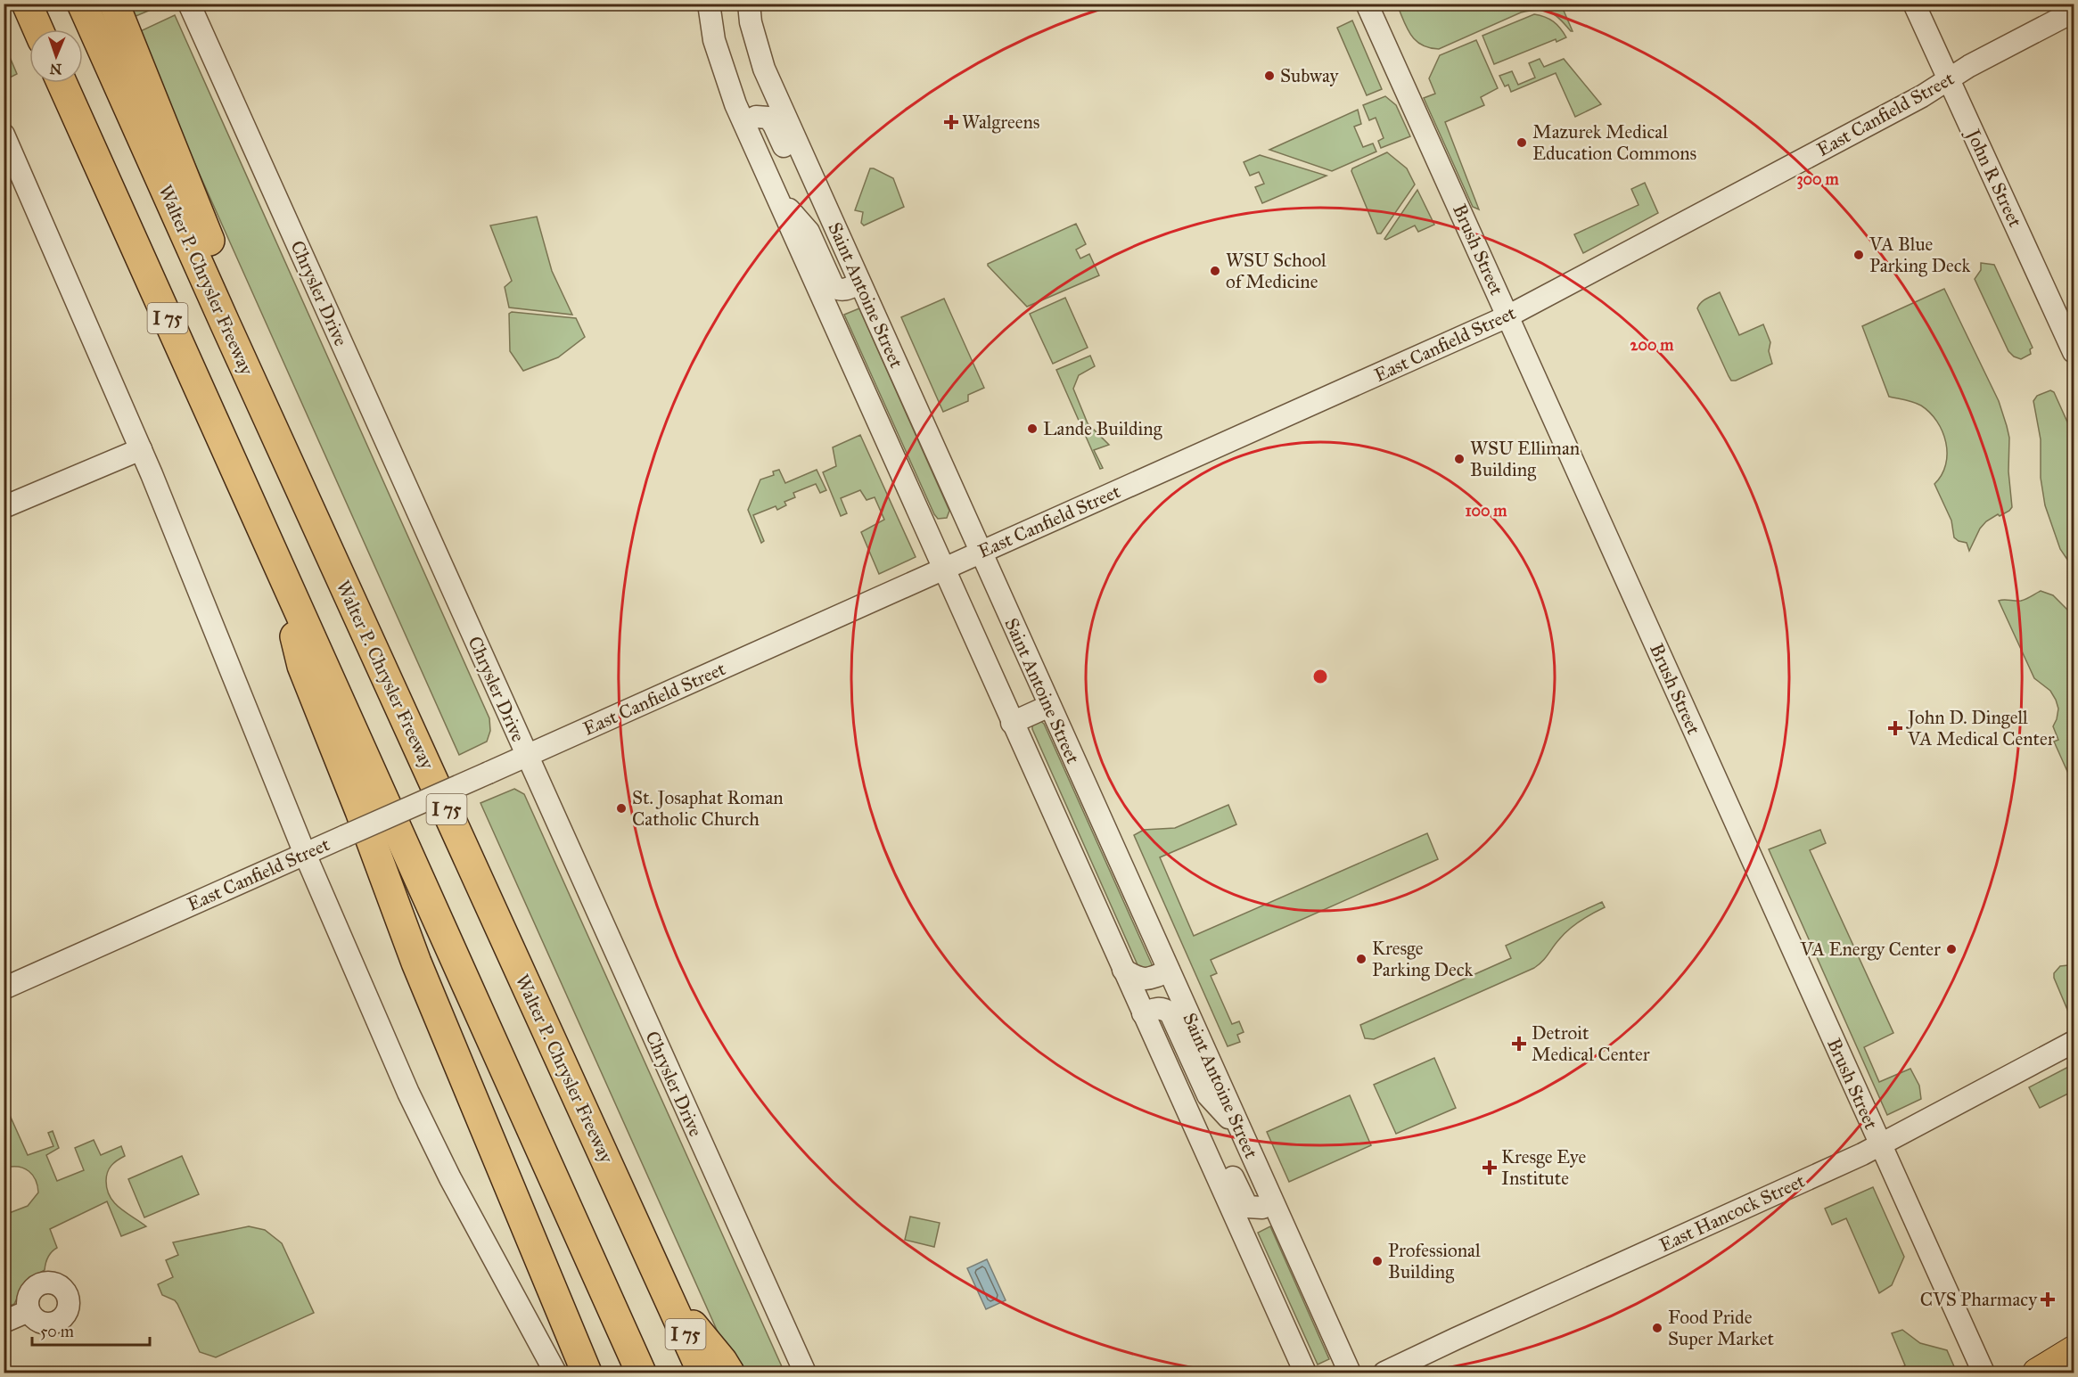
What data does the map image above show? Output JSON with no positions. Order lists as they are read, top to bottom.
{
  "streets": {
    "highway": ["Walter P. Chrysler Freeway", "I 75"],
    "street": [
      "East Canfield Street",
      "John R Street",
      "Brush Street",
      "Chrysler Drive",
      "Saint Antoine Street",
      "East Hancock Street"
    ]
  },
  "crossings": [
    ["East Canfield Street", "John R Street"],
    ["East Canfield Street", "Brush Street"],
    ["East Canfield Street", "Chrysler Drive"],
    ["East Canfield Street", "Saint Antoine Street"],
    ["Brush Street", "East Hancock Street"]
  ],
  "places": {
    "other": [
      "Subway",
      "Mazurek Medical Education Commons",
      "VA Blue Parking Deck",
      "WSU School of Medicine",
      "Lande Building",
      "WSU Elliman Building",
      "St. Josaphat Roman Catholic Church",
      "VA Energy Center",
      "Kresge Parking Deck",
      "Professional Building",
      "Food Pride Super Market"
    ],
    "health": [
      "Walgreens",
      "John D. Dingell VA Medical Center",
      "Detroit Medical Center",
      "Kresge Eye Institute",
      "CVS Pharmacy"
    ]
  },
  "scale_bar": "50 m",
  "north": "bottom",
  "rings": ["300 m", "200 m", "100 m"]
}
